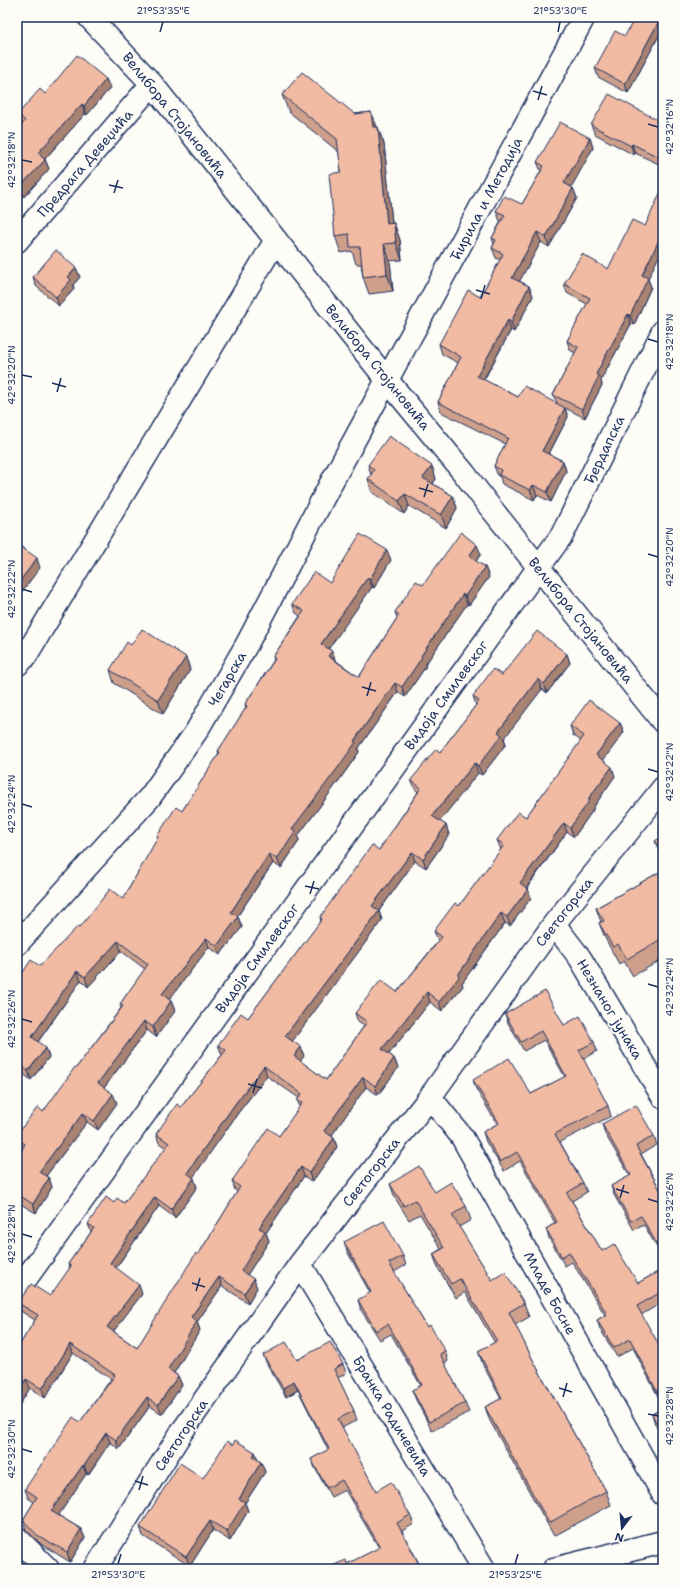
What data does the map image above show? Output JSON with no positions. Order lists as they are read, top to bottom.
{
  "streets": {
    "street": [
      "Велибора Стојановића",
      "Предрага Девеџића",
      "Ћирила и Методија",
      "Ђердапска",
      "Чегарска",
      "Видоја Смилевског",
      "Светогорска",
      "Незнаног јунака",
      "Младе Босне",
      "Бранка Радичевића"
    ]
  },
  "crossings": [
    ["Велибора Стојановића", "Предрага Девеџића"],
    ["Велибора Стојановића", "Ћирила и Методија"],
    ["Велибора Стојановића", "Ђердапска"],
    ["Велибора Стојановића", "Чегарска"],
    ["Велибора Стојановића", "Видоја Смилевског"],
    ["Ћирила и Методија", "Чегарска"],
    ["Ђердапска", "Видоја Смилевског"],
    ["Светогорска", "Незнаног јунака"],
    ["Светогорска", "Младе Босне"],
    ["Светогорска", "Бранка Радичевића"]
  ],
  "north": "bottom",
  "coordinates": [
    "21°53'35\"E",
    "21°53'30\"E",
    "42°32'16\"N",
    "42°32'18\"N",
    "42°32'20\"N",
    "42°32'22\"N",
    "42°32'24\"N",
    "42°32'26\"N",
    "42°32'28\"N",
    "42°32'30\"N",
    "21°53'25\"E"
  ]
}
